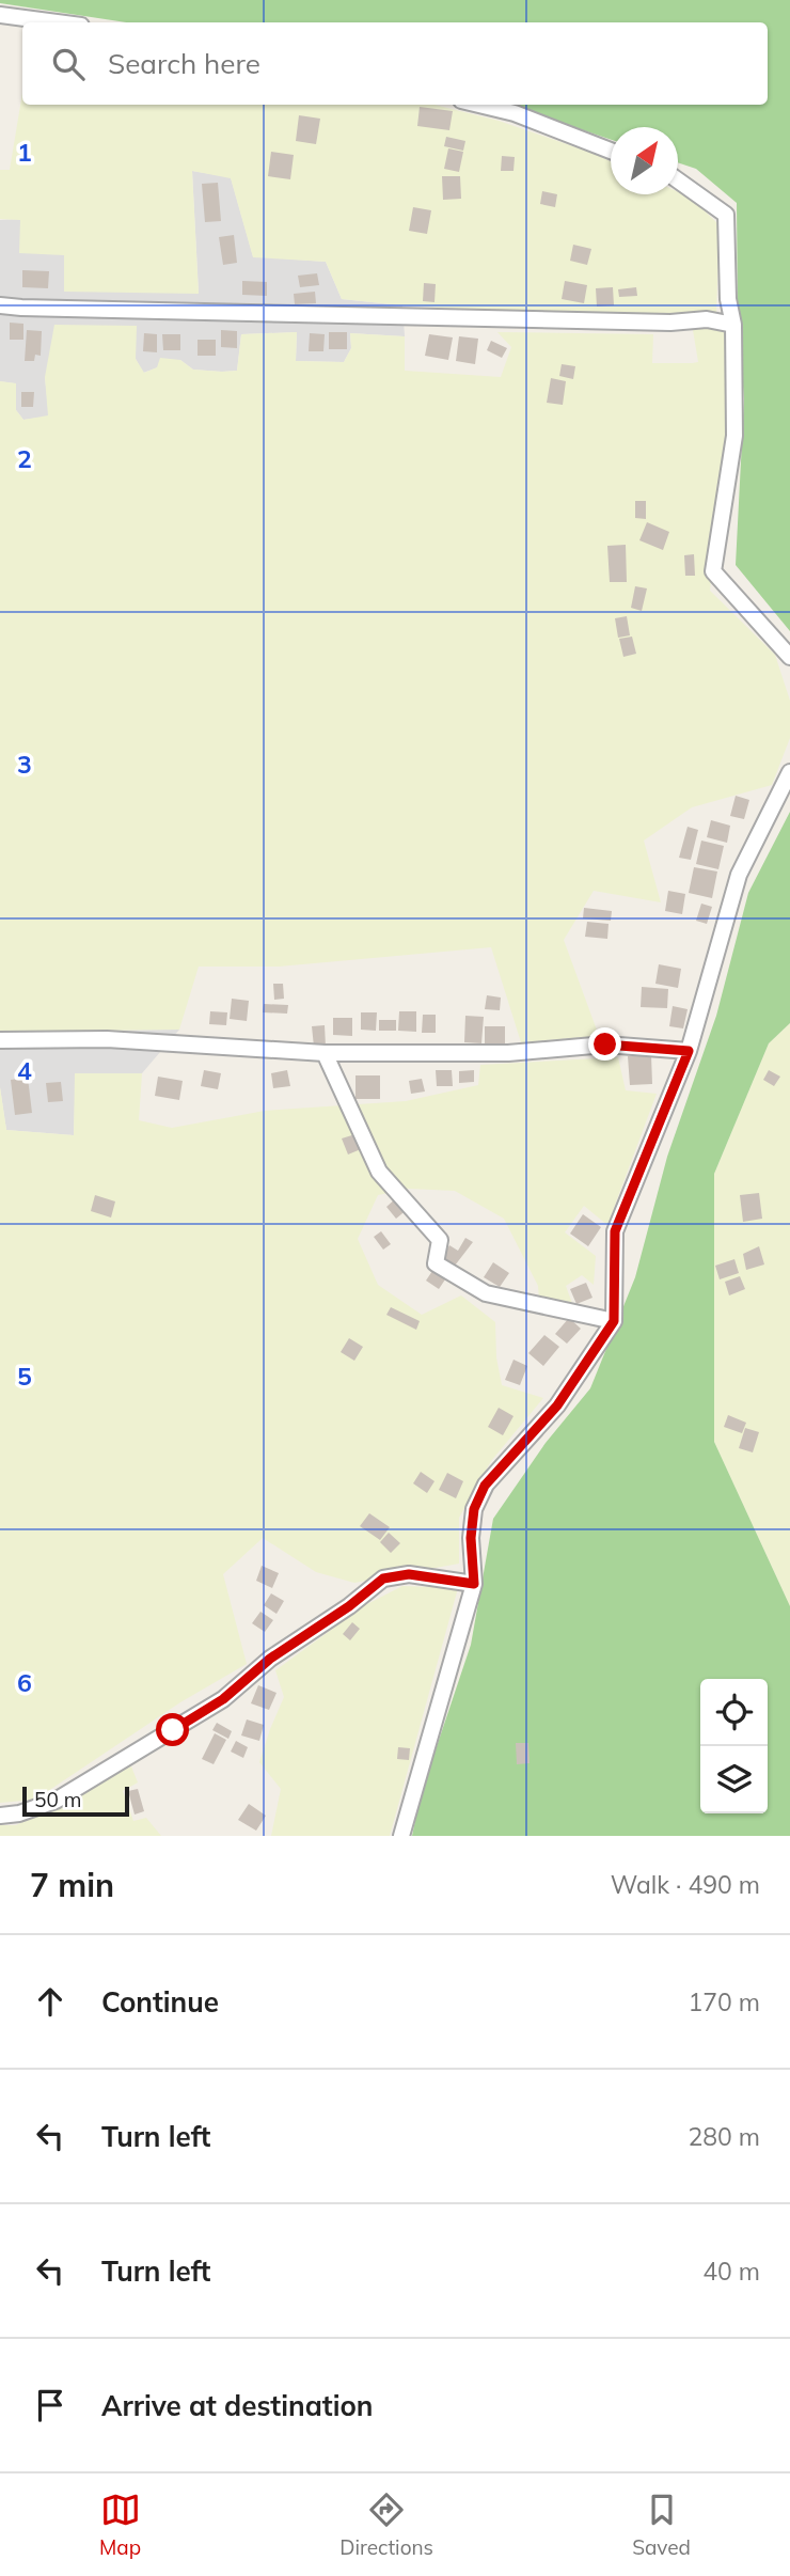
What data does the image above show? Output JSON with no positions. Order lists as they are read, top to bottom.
{
  "scale_bar": "50 m",
  "north": "top right",
  "page": {
    "search": "Search here",
    "scale": "50 m",
    "heading": ["7 min", "Walk · 490 m"],
    "list": [
      ["Continue", "170 m"],
      ["Turn left", "280 m"],
      ["Turn left", "40 m"],
      "Arrive at destination"
    ],
    "nav": ["Map", "Directions", "Saved"]
  },
  "grid": {
    "rows": [
      "1",
      "2",
      "3",
      "4",
      "5",
      "6"
    ]
  }
}
